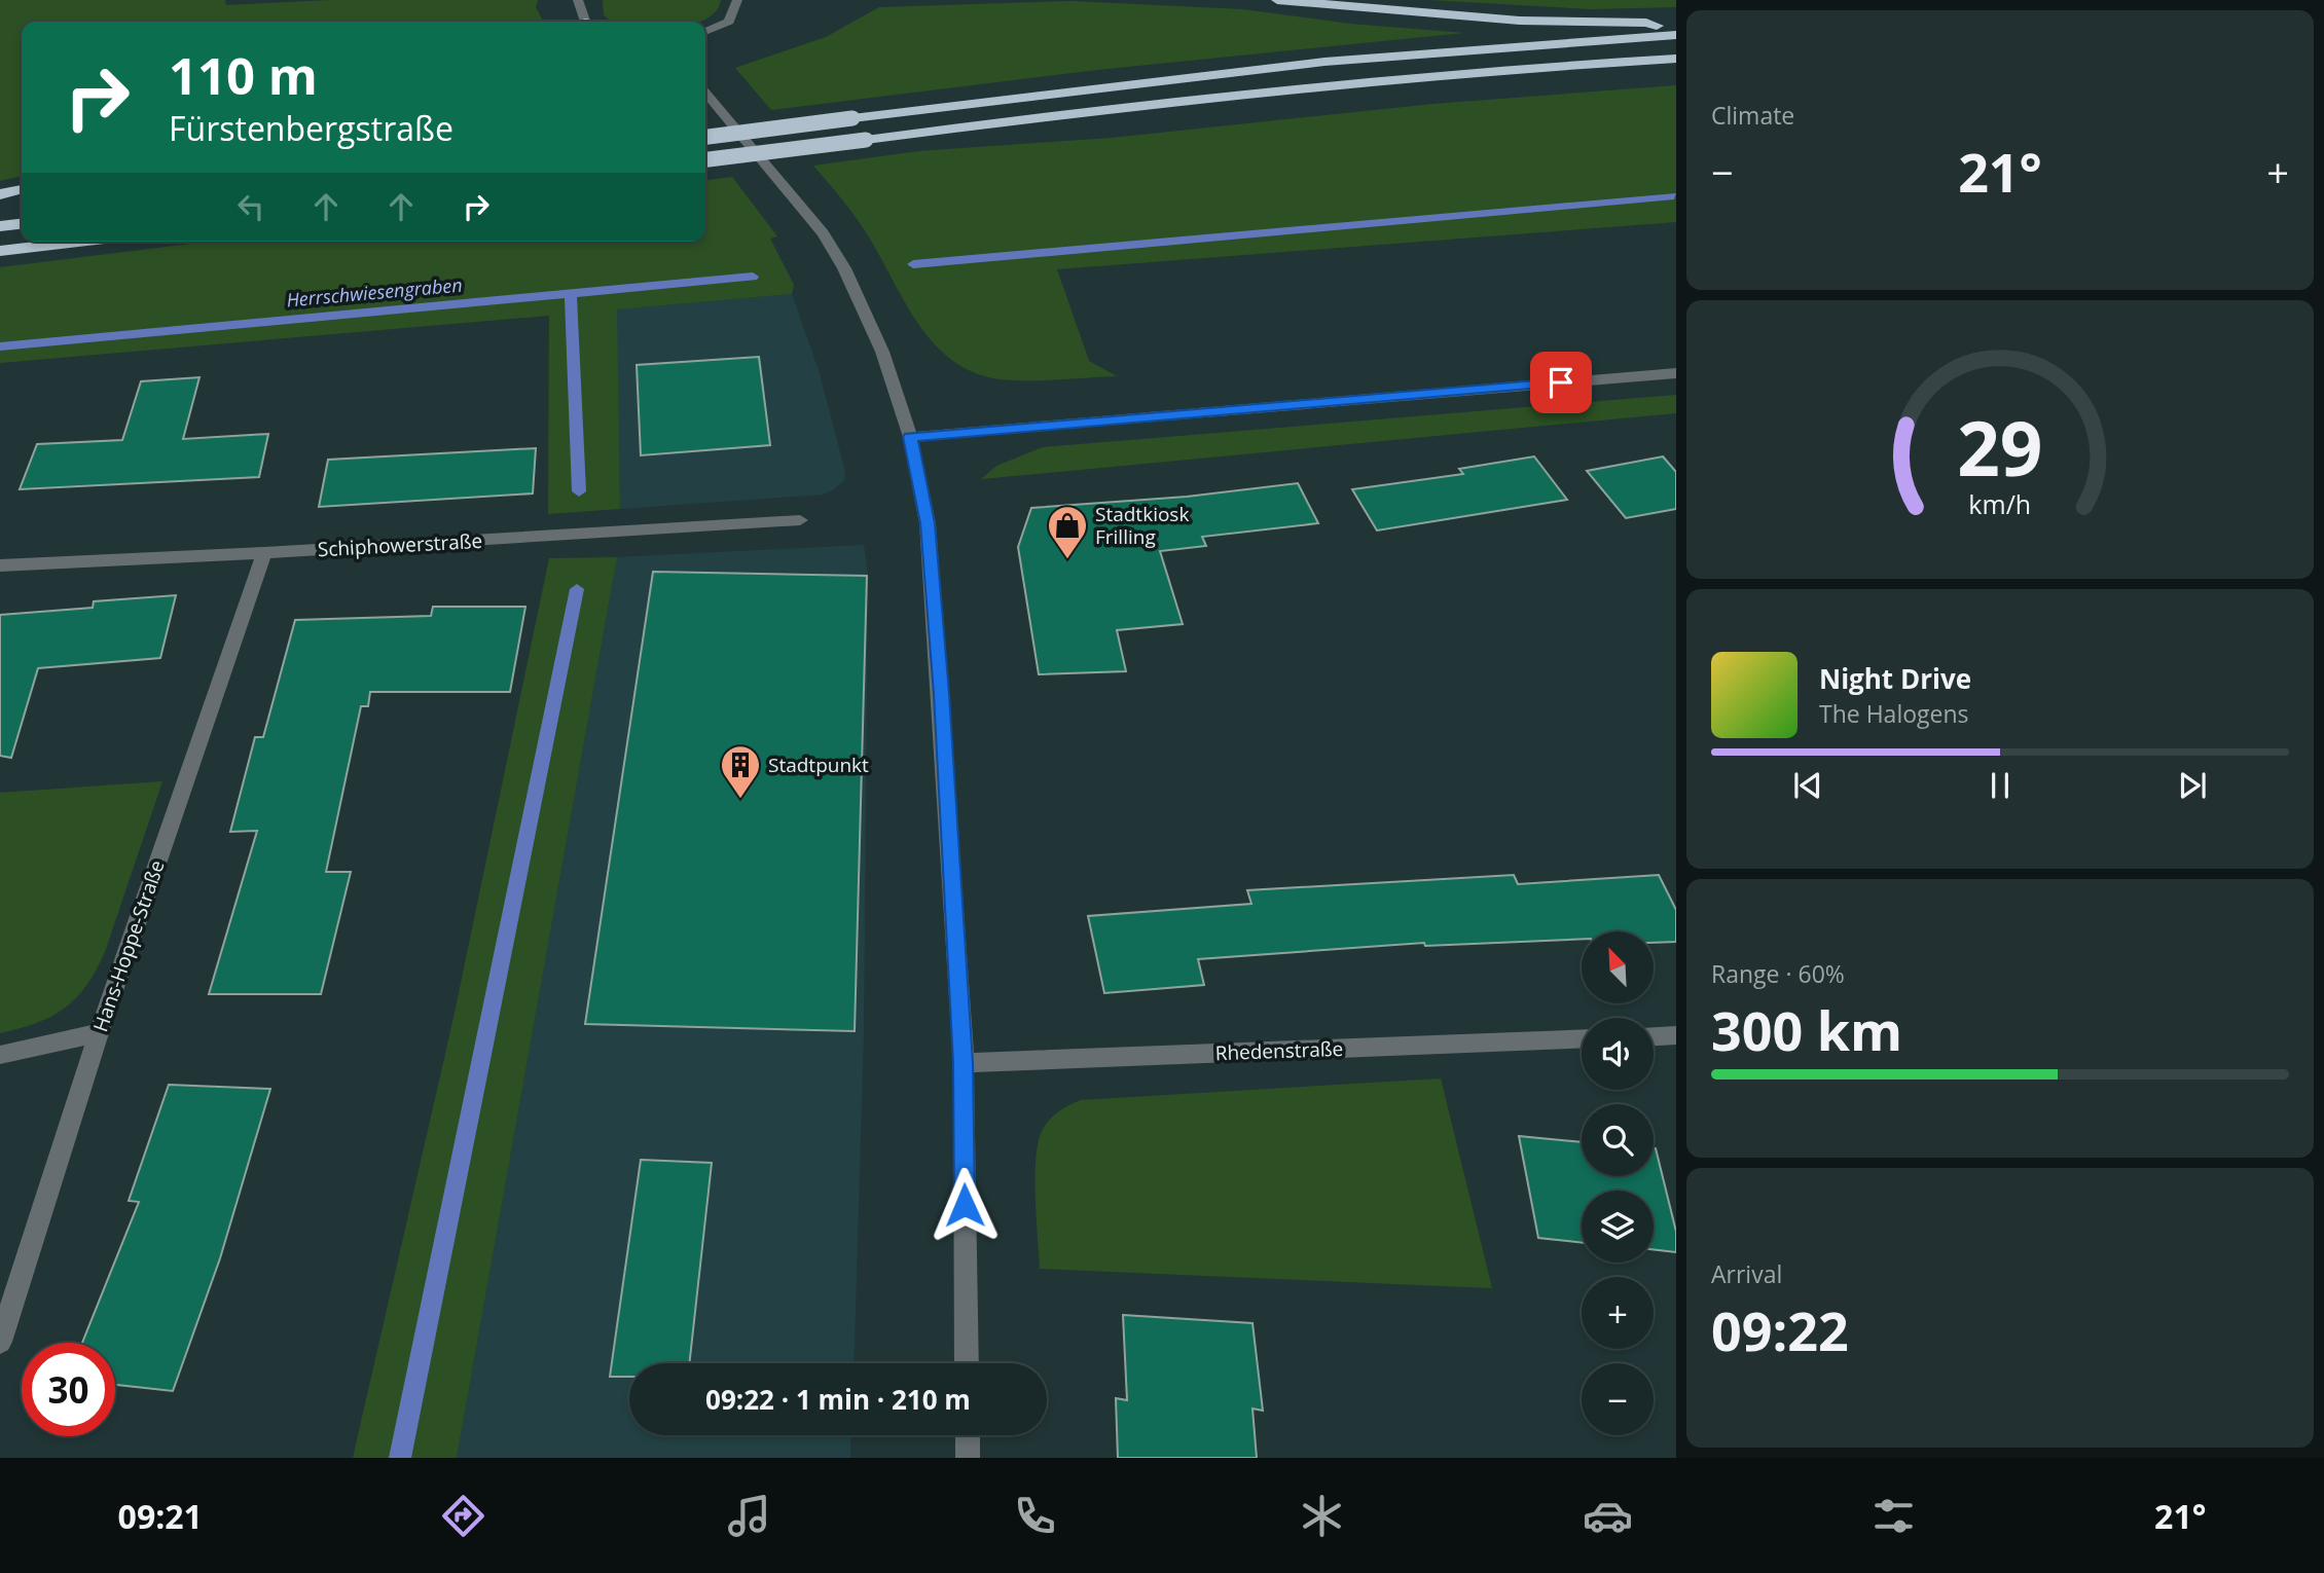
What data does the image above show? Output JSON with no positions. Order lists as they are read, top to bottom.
{
  "streets": {
    "street": ["Schiphowerstraße", "Hans-Hoppe-Straße", "Rhedenstraße"]
  },
  "crossings": [
    ["Schiphowerstraße", "Hans-Hoppe-Straße"]
  ],
  "water": ["Herrschwiesengraben"],
  "places": {
    "shop": ["Stadtkiosk Frilling"],
    "building": ["Stadtpunkt"]
  },
  "north": "top left",
  "page": {
    "tile": [
      "Climate",
      ["Range · 60%", "300 km"],
      ["Arrival", "09:22"]
    ],
    "turn": ["110 m", "Fürstenbergstraße"],
    "heat": ["−", "21°", "+"],
    "song": ["Night Drive", "The Halogens"],
    "map_buttons": ["+", "−"],
    "limit": "30",
    "trip": "09:22 · 1 min · 210 m",
    "tabs": ["09:21", "21°"],
    "gauge": ["29", "km/h"]
  }
}
